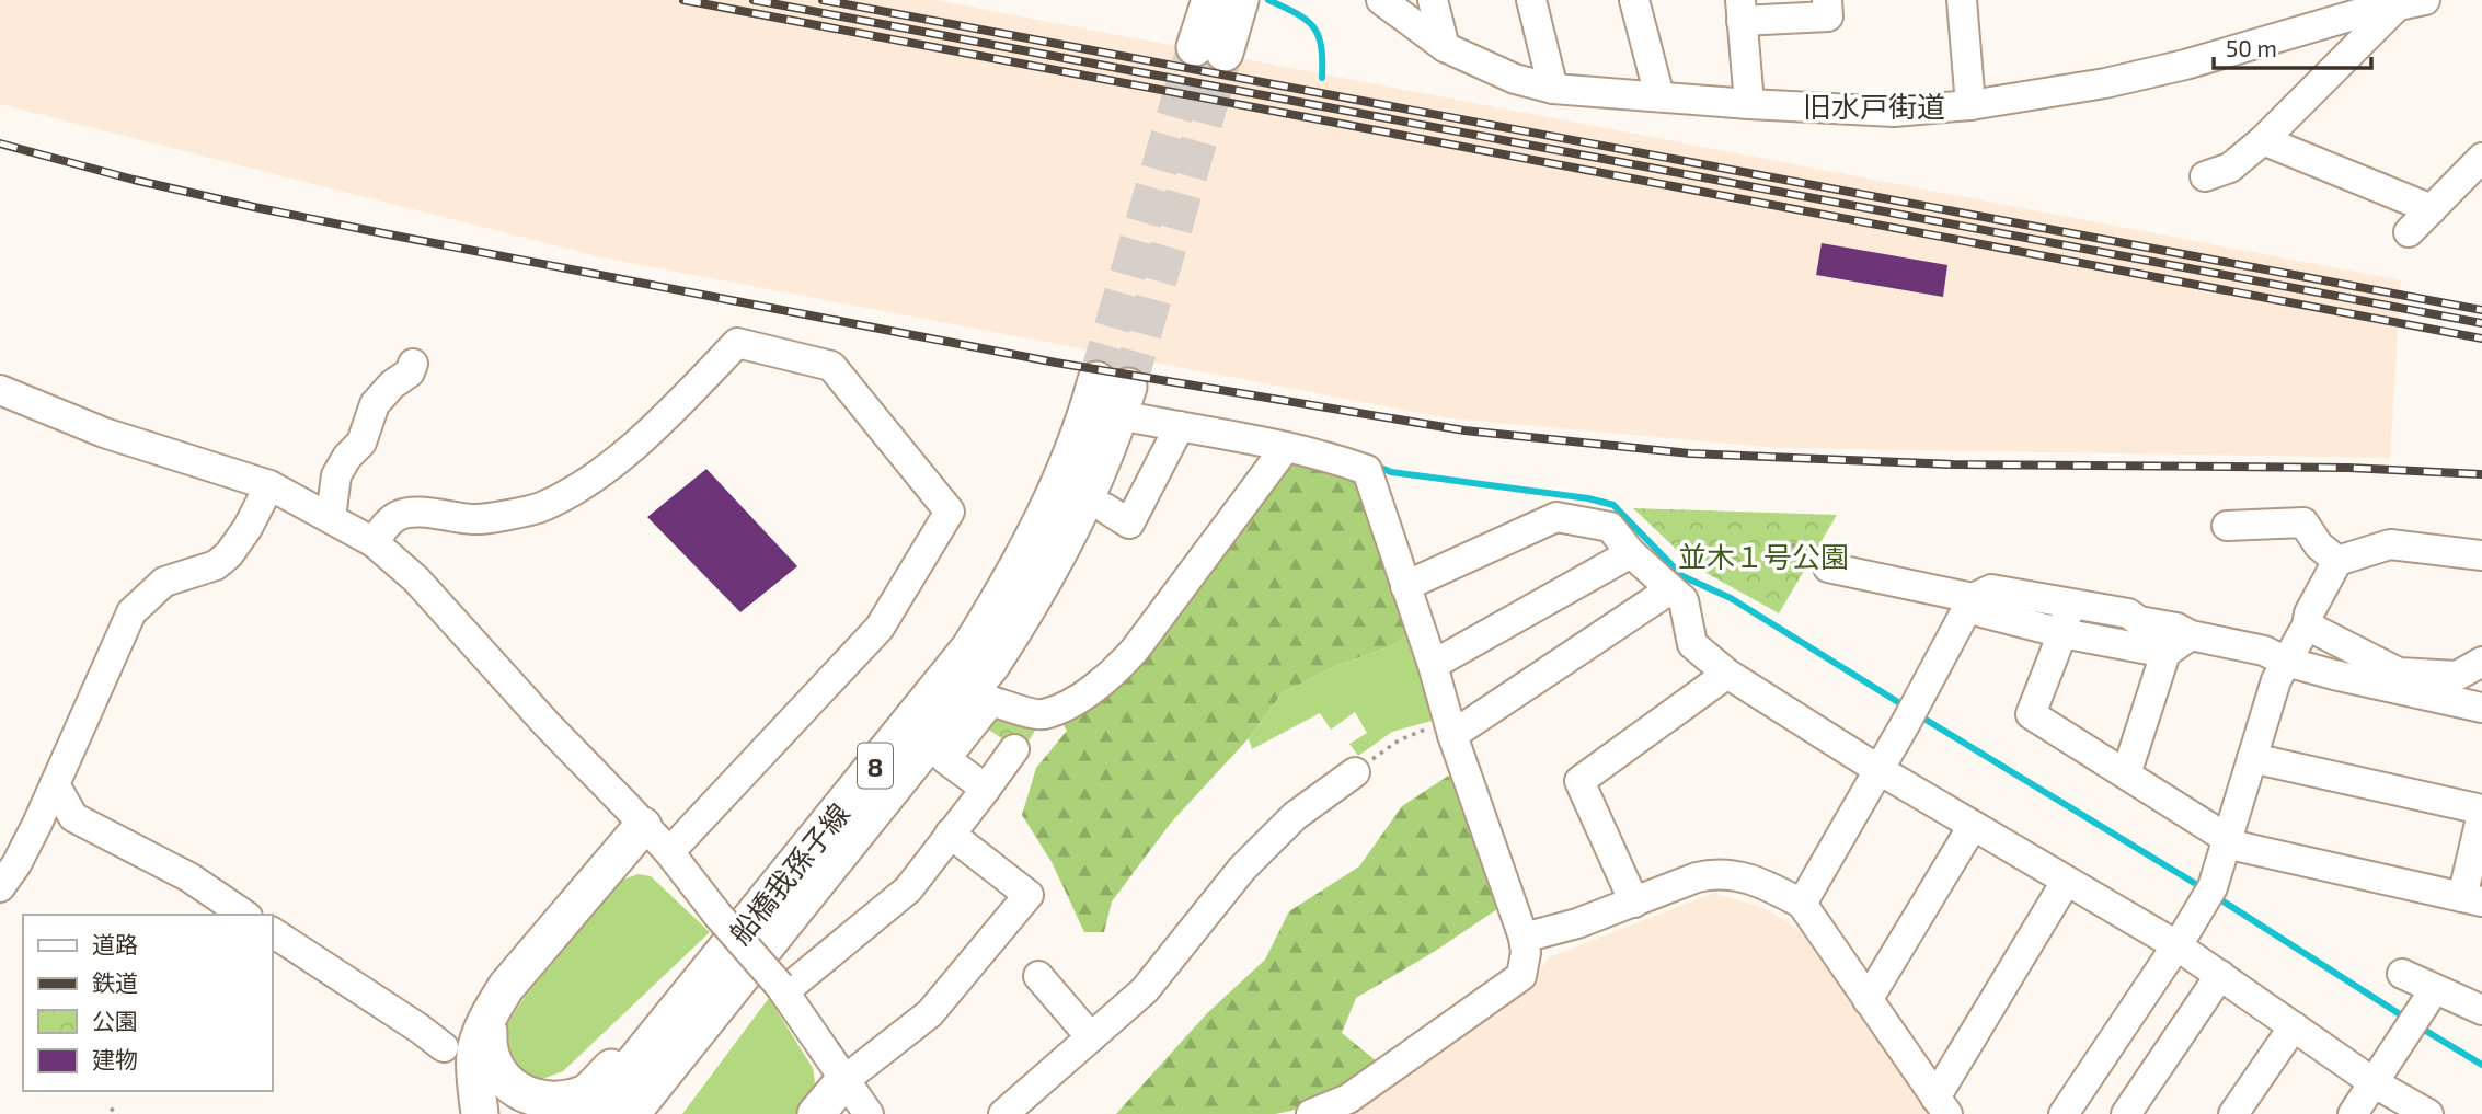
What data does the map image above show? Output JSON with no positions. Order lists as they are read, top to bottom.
{
  "streets": {
    "main road": ["8", "船橋我孫子線"],
    "street": ["旧水戸街道"]
  },
  "parks": ["並木１号公園"],
  "legend": [
    "道路",
    "鉄道",
    "公園",
    "建物"
  ],
  "scale_bar": "50 m"
}
